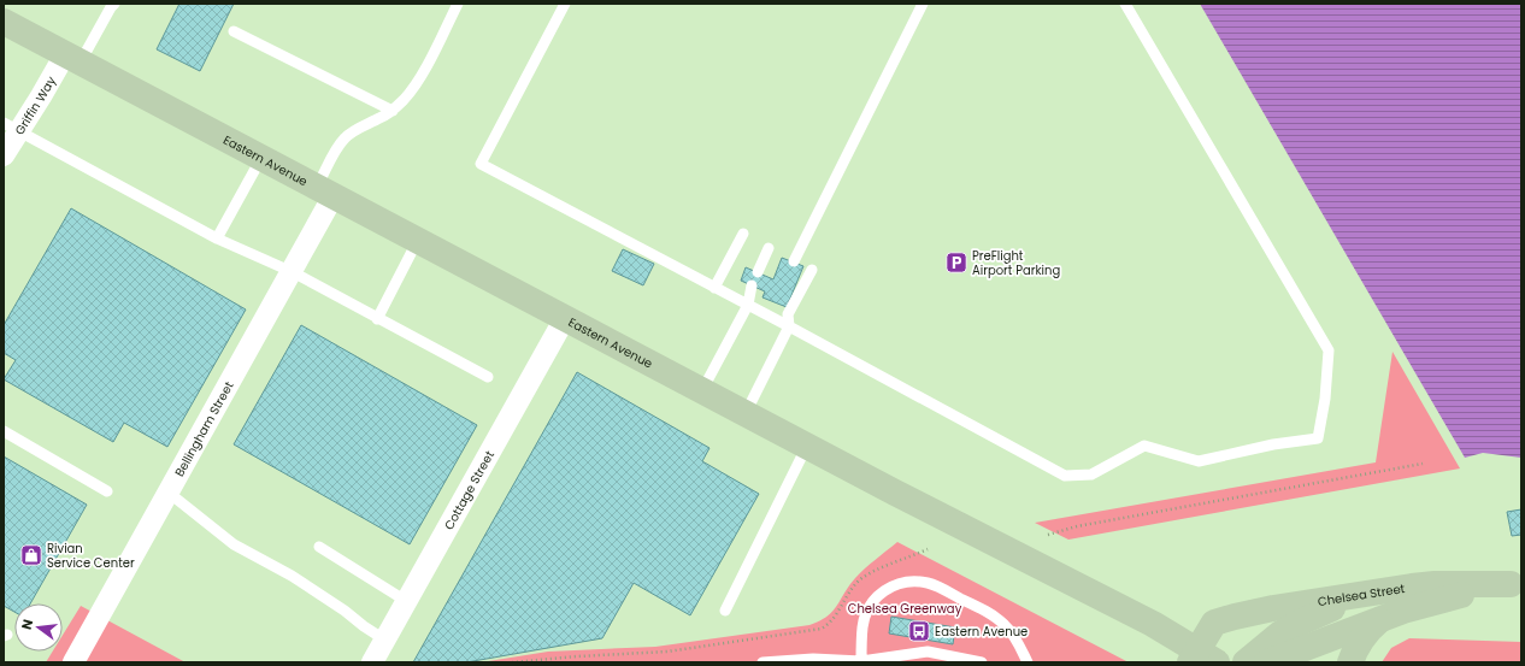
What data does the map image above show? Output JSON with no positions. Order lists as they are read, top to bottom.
{
  "streets": {
    "main road": ["Eastern Avenue", "Chelsea Street"],
    "street": ["Griffin Way", "Bellingham Street", "Cottage Street"]
  },
  "crossings": [
    ["Griffin Way", "Eastern Avenue"],
    ["Eastern Avenue", "Bellingham Street"],
    ["Eastern Avenue", "Cottage Street"],
    ["Eastern Avenue", "Chelsea Street"]
  ],
  "parks": ["Chelsea Greenway"],
  "places": {
    "parking": ["PreFlight Airport Parking"],
    "shop": ["Rivian Service Center"],
    "bus stop": ["Eastern Avenue"]
  },
  "north": "left"
}
